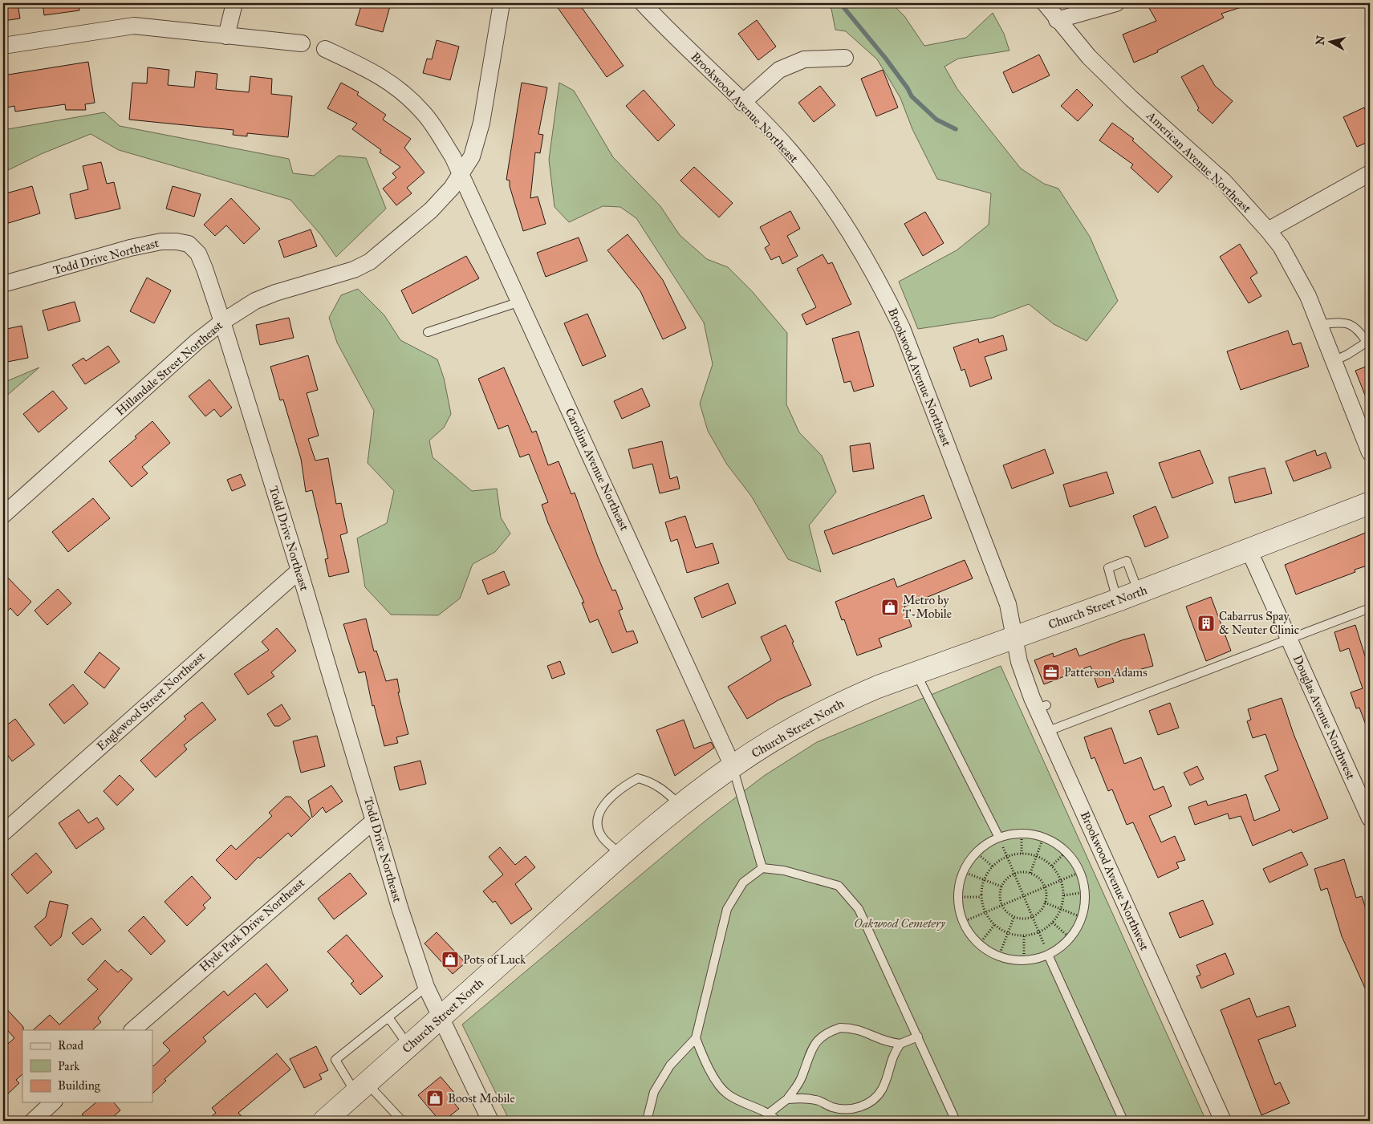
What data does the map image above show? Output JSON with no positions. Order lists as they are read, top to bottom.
{
  "streets": {
    "main road": ["Church Street North"],
    "street": [
      "Brookwood Avenue Northeast",
      "American Avenue Northeast",
      "Todd Drive Northeast",
      "Hillandale Street Northeast",
      "Carolina Avenue Northeast",
      "Englewood Street Northeast",
      "Douglas Avenue Northwest",
      "Brookwood Avenue Northwest",
      "Hyde Park Drive Northeast"
    ]
  },
  "crossings": [
    ["Brookwood Avenue Northeast", "Church Street North"],
    ["Brookwood Avenue Northeast", "Brookwood Avenue Northwest"],
    ["Todd Drive Northeast", "Hillandale Street Northeast"],
    ["Todd Drive Northeast", "Church Street North"],
    ["Todd Drive Northeast", "Englewood Street Northeast"],
    ["Todd Drive Northeast", "Hyde Park Drive Northeast"],
    ["Hillandale Street Northeast", "Carolina Avenue Northeast"],
    ["Carolina Avenue Northeast", "Church Street North"],
    ["Church Street North", "Douglas Avenue Northwest"],
    ["Church Street North", "Brookwood Avenue Northwest"]
  ],
  "parks": ["Oakwood Cemetery"],
  "places": {
    "shop": ["Metro by T-Mobile", "Pots of Luck", "Boost Mobile"],
    "building": ["Cabarrus Spay & Neuter Clinic"],
    "office": ["Patterson Adams"]
  },
  "legend": ["Road", "Park", "Building"],
  "north": "left"
}
